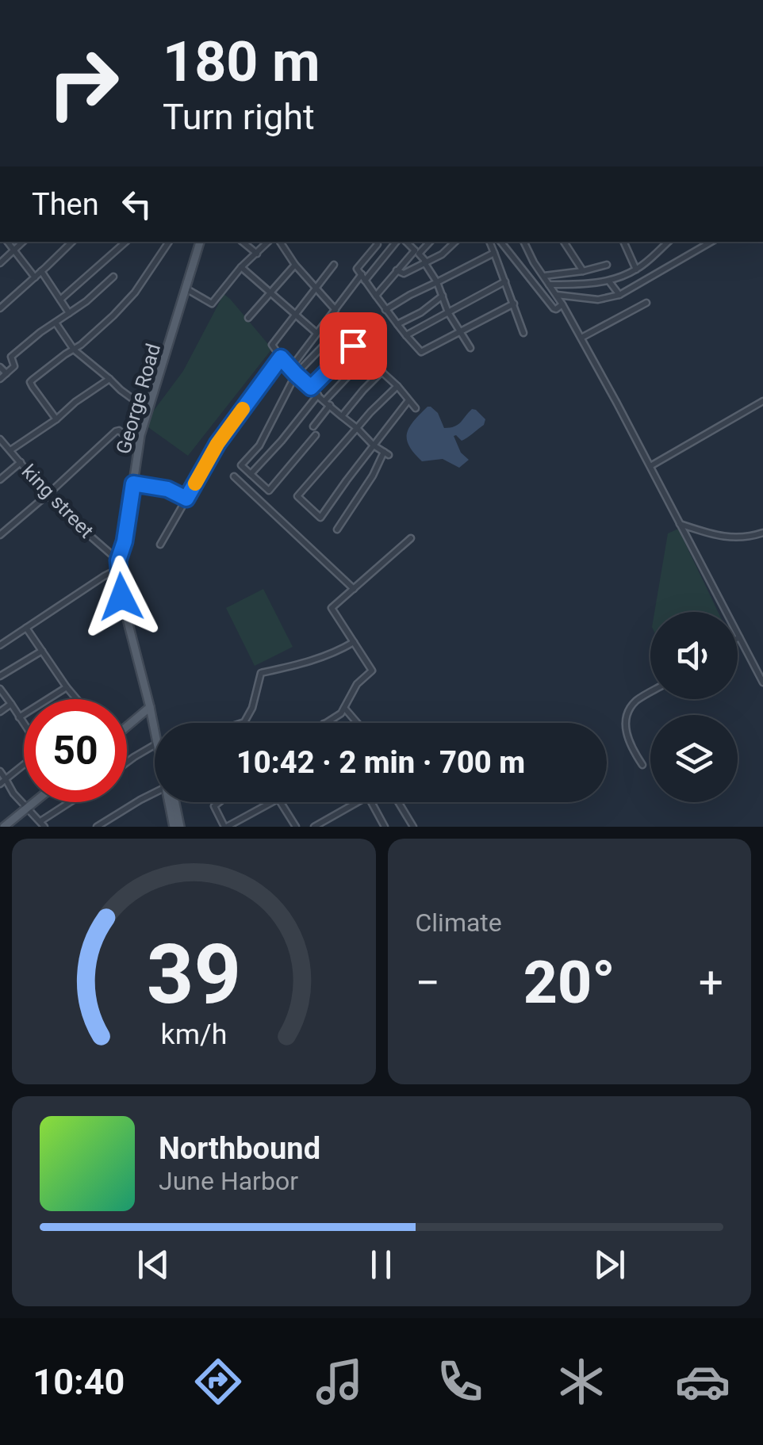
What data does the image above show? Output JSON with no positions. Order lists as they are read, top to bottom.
{
  "streets": {
    "main road": ["George Road"],
    "street": ["king street"]
  },
  "crossings": [
    ["George Road", "king street"]
  ],
  "page": {
    "turn": ["180 m", "Turn right"],
    "then": "Then",
    "limit": "50",
    "trip": "10:42 · 2 min · 700 m",
    "tile": "Climate",
    "heat": ["−", "20°", "+"],
    "song": ["Northbound", "June Harbor"],
    "tabs": "10:40",
    "gauge": ["39", "km/h"]
  }
}
